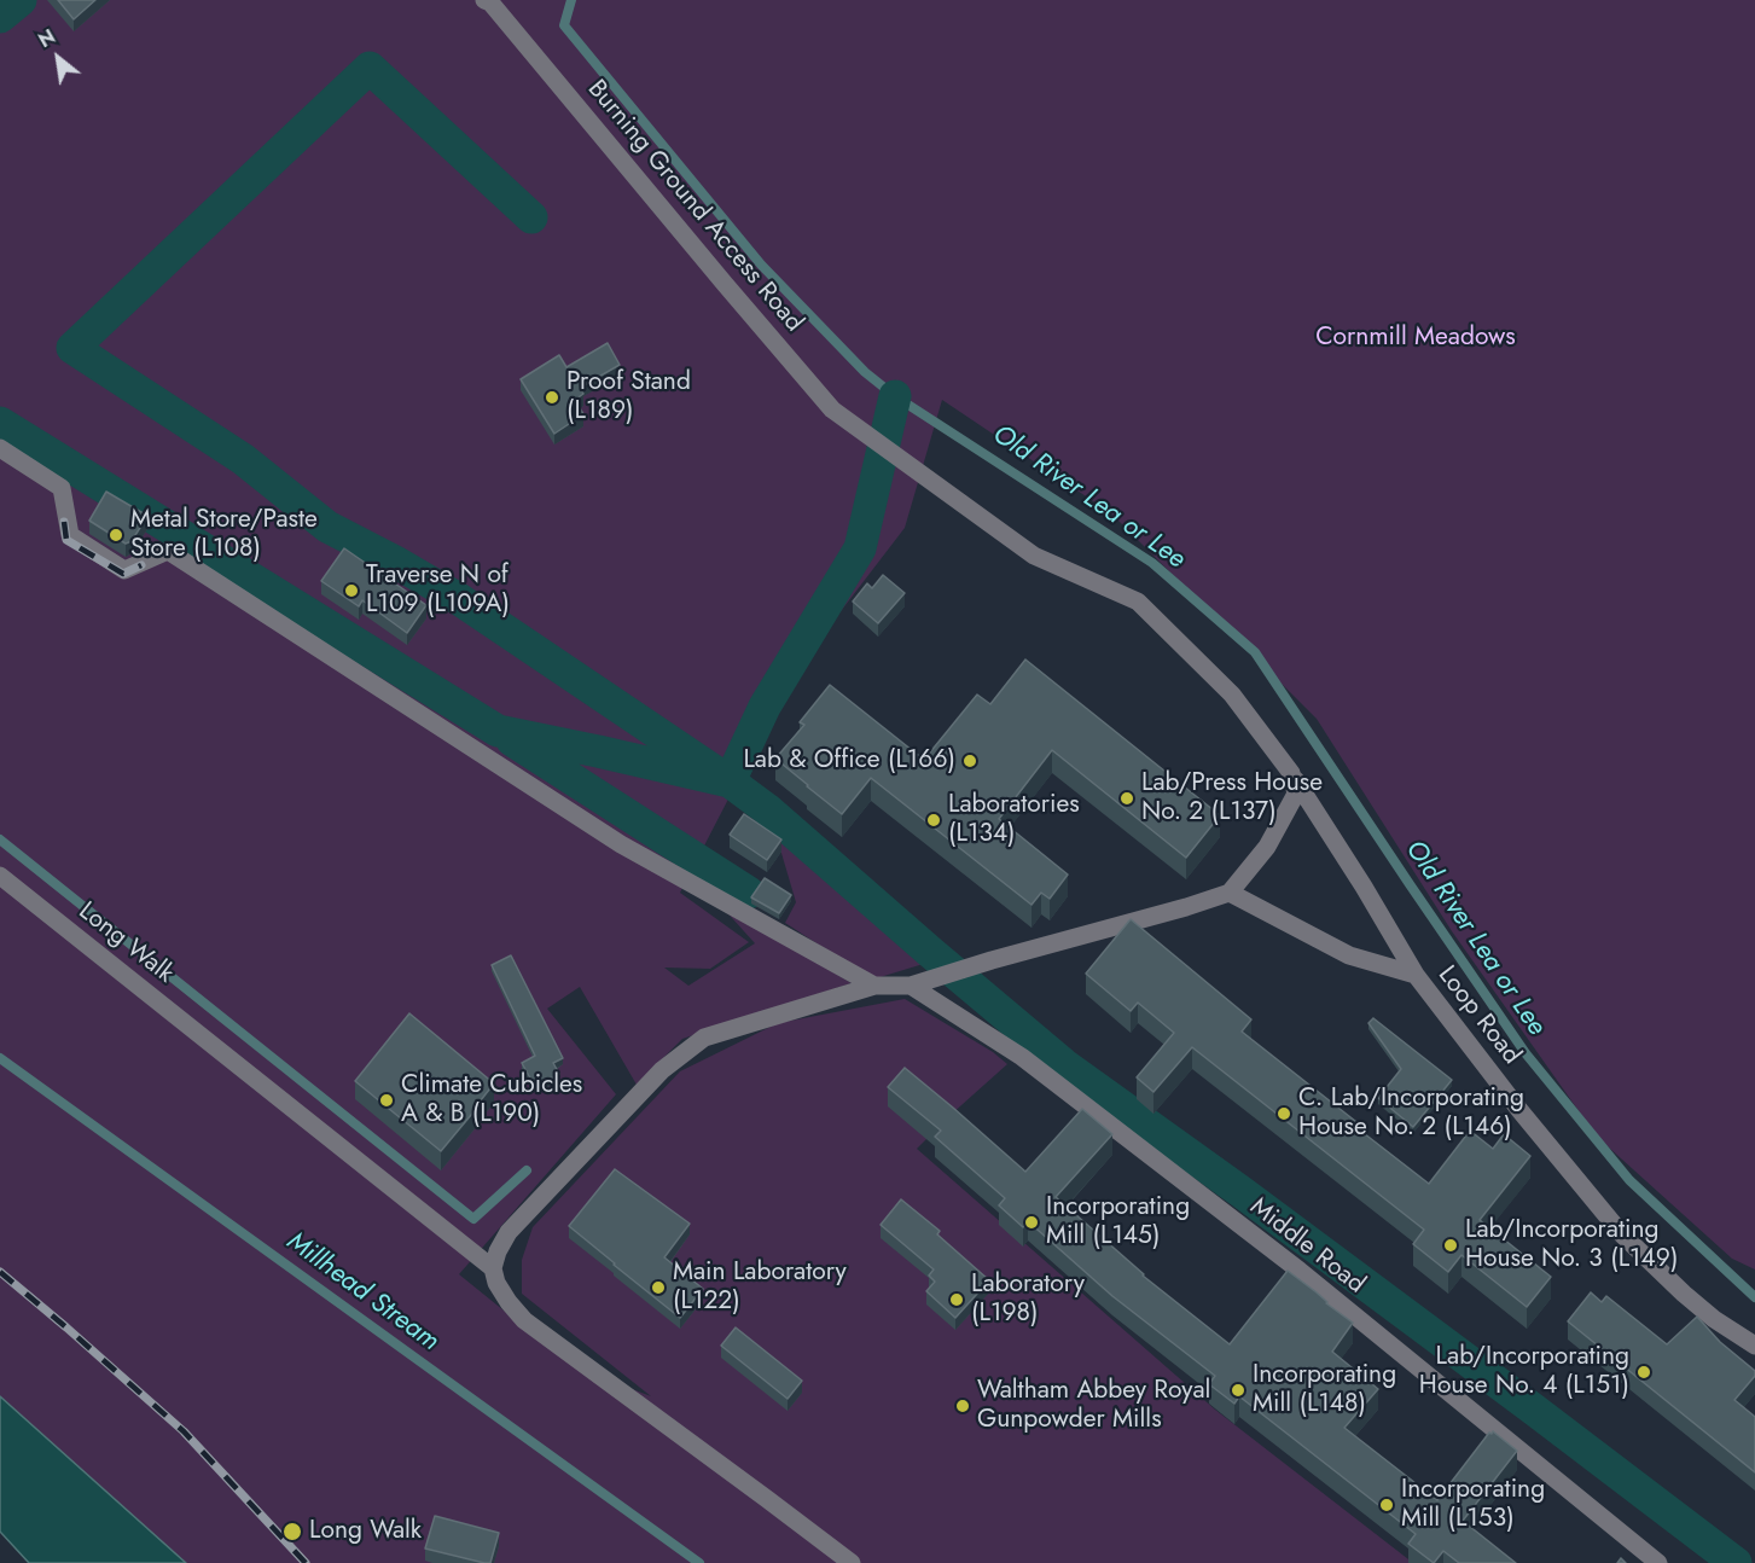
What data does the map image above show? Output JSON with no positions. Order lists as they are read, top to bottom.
{
  "streets": {
    "street": [
      "Burning Ground Access Road",
      "Long Walk",
      "Loop Road",
      "Middle Road"
    ]
  },
  "water": ["Old River Lea or Lee", "Millhead Stream"],
  "parks": ["Cornmill Meadows"],
  "places": [
    "Proof Stand (L189)",
    "Metal Store/Paste Store (L108)",
    "Traverse N of L109 (L109A)",
    "Lab & Office (L166)",
    "Lab/Press House No. 2 (L137)",
    "Laboratories (L134)",
    "Climate Cubicles A & B (L190)",
    "C. Lab/Incorporating House No. 2 (L146)",
    "Incorporating Mill (L145)",
    "Lab/Incorporating House No. 3 (L149)",
    "Main Laboratory (L122)",
    "Laboratory (L198)",
    "Lab/Incorporating House No. 4 (L151)",
    "Incorporating Mill (L148)",
    "Waltham Abbey Royal Gunpowder Mills",
    "Incorporating Mill (L153)",
    "Long Walk"
  ],
  "north": "top left"
}
